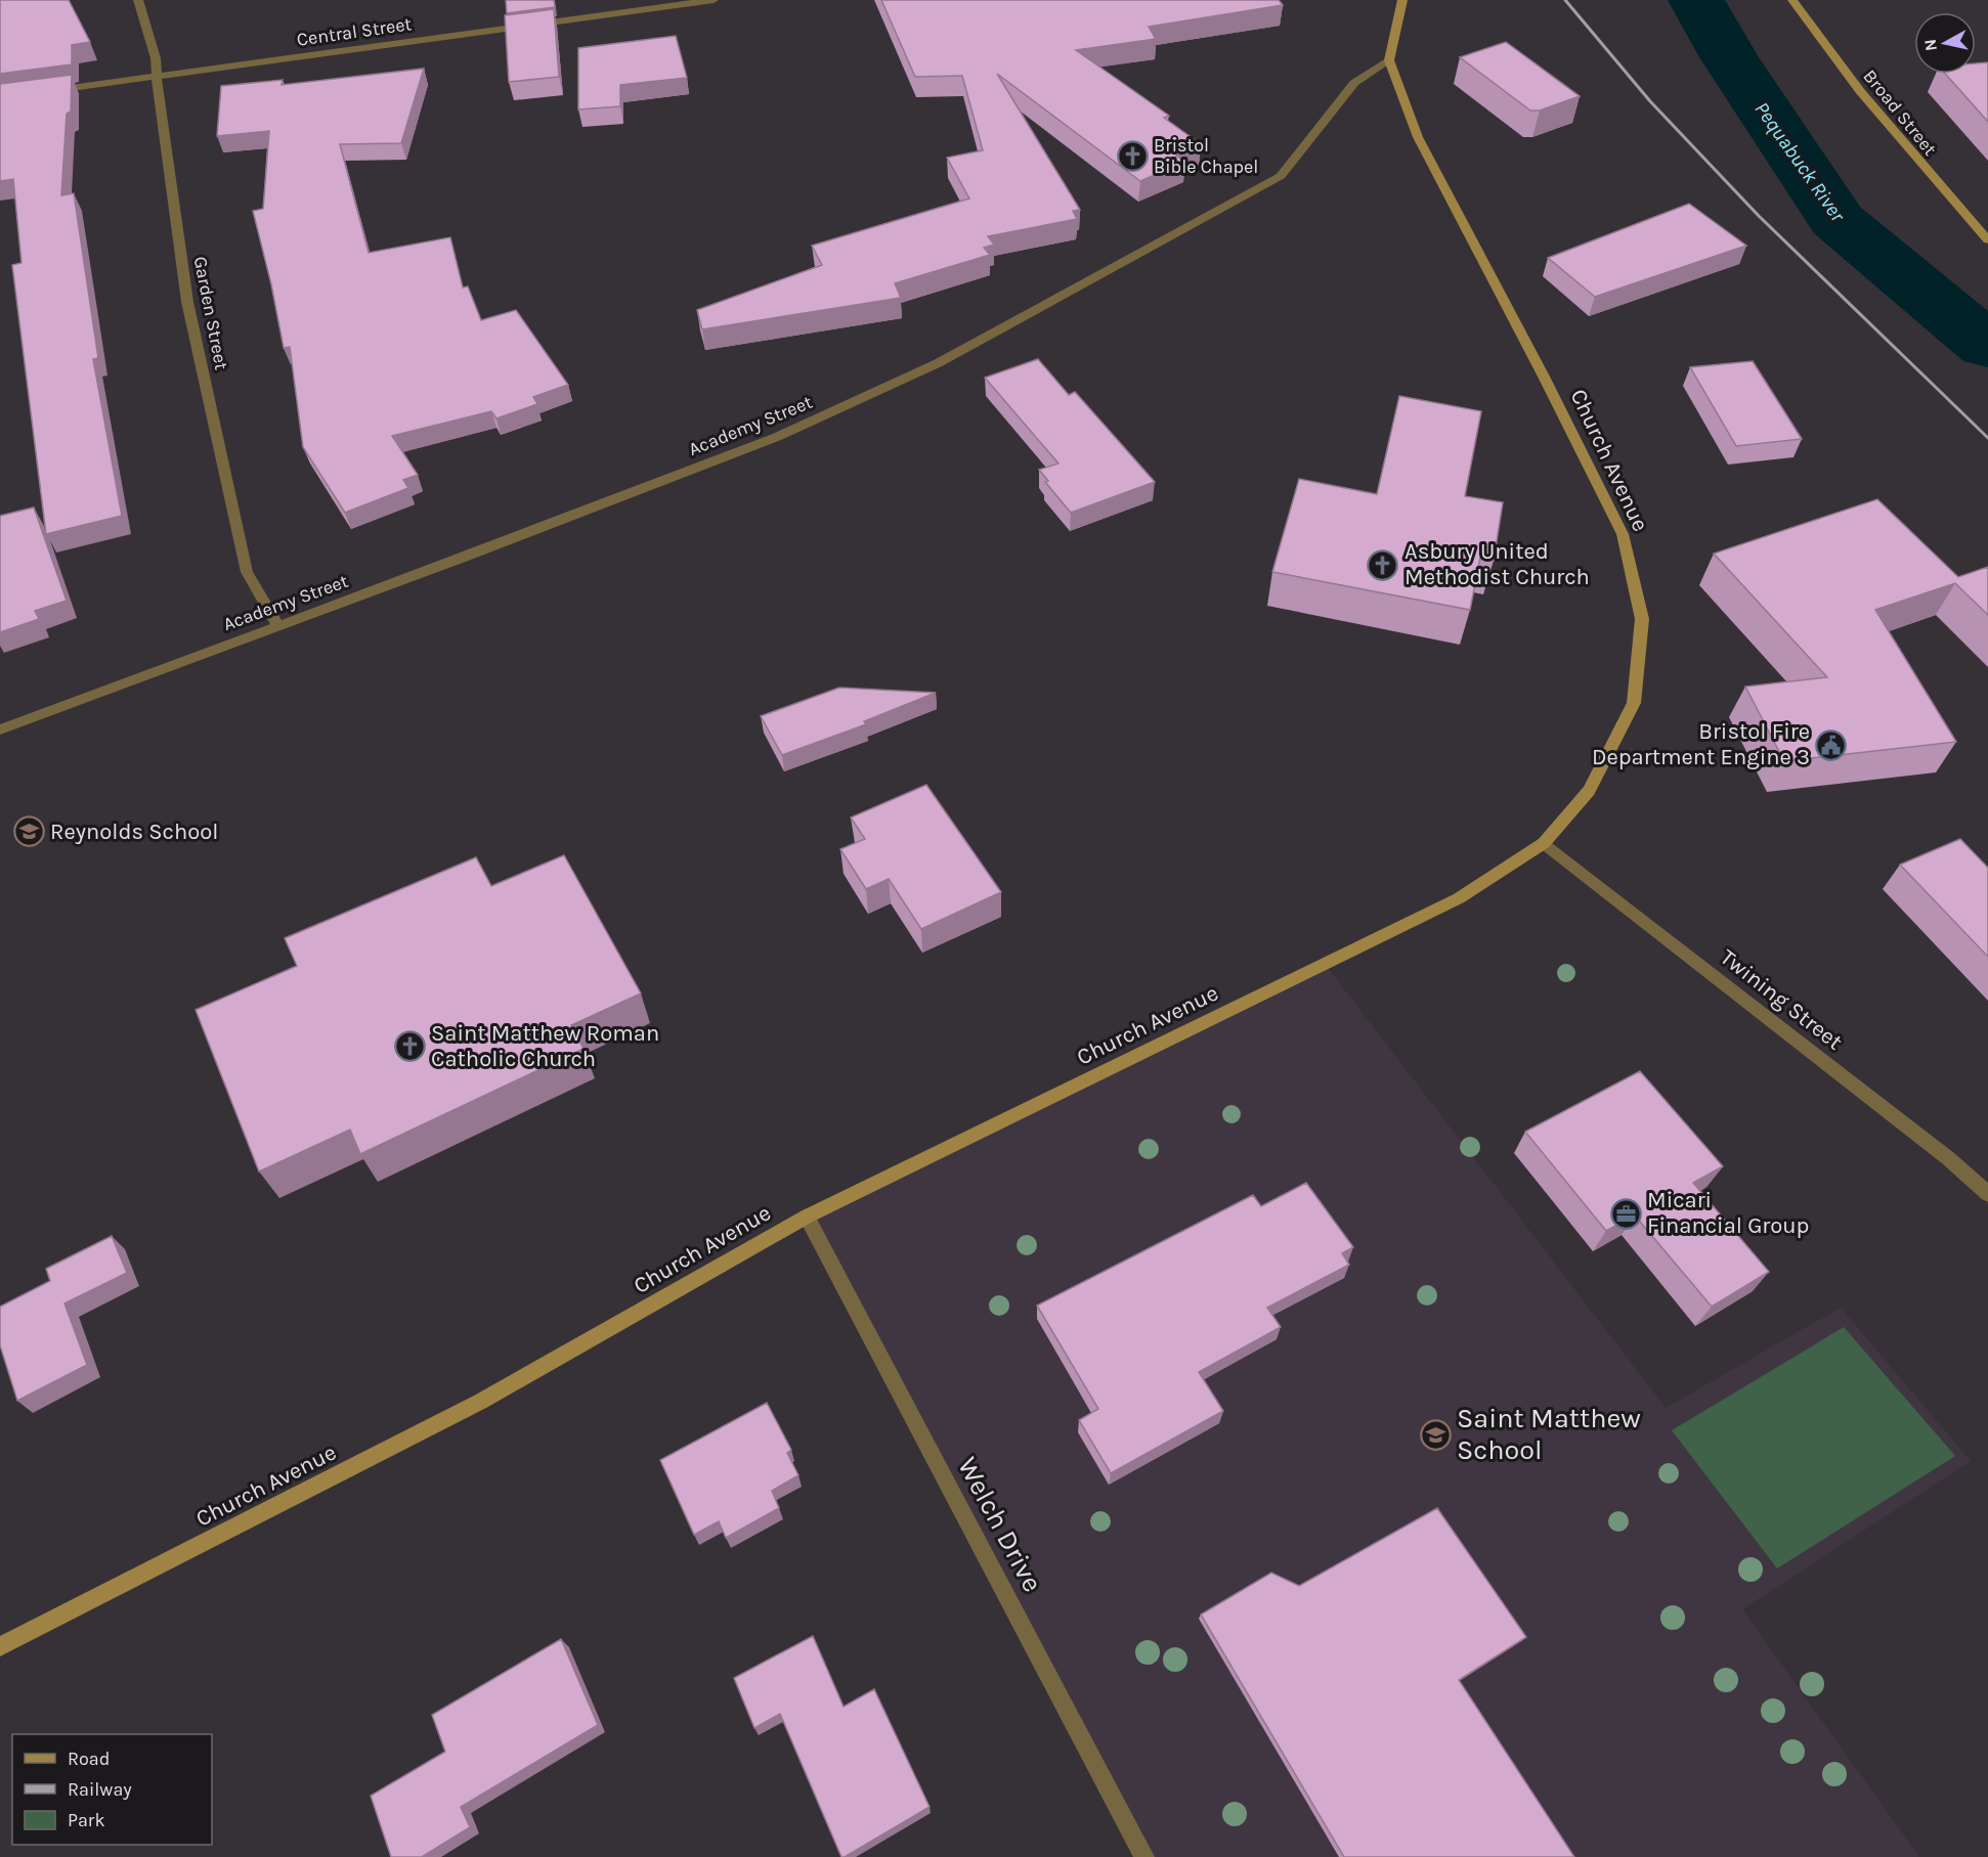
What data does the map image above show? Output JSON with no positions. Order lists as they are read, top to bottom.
{
  "streets": {
    "main road": ["Broad Street", "Church Avenue"],
    "street": [
      "Central Street",
      "Garden Street",
      "Academy Street",
      "Twining Street",
      "Welch Drive"
    ]
  },
  "crossings": [
    ["Central Street", "Garden Street"],
    ["Garden Street", "Academy Street"],
    ["Academy Street", "Church Avenue"],
    ["Church Avenue", "Twining Street"],
    ["Church Avenue", "Welch Drive"]
  ],
  "water": ["Pequabuck River"],
  "places": {
    "church": ["Bristol Bible Chapel", "Asbury United Methodist Church", "Saint Matthew Roman Catholic Church"],
    "public building": ["Bristol Fire Department Engine 3"],
    "school or university": ["Reynolds School", "Saint Matthew School"],
    "office": ["Micari Financial Group"]
  },
  "legend": ["Road", "Railway", "Park"],
  "north": "left"
}
